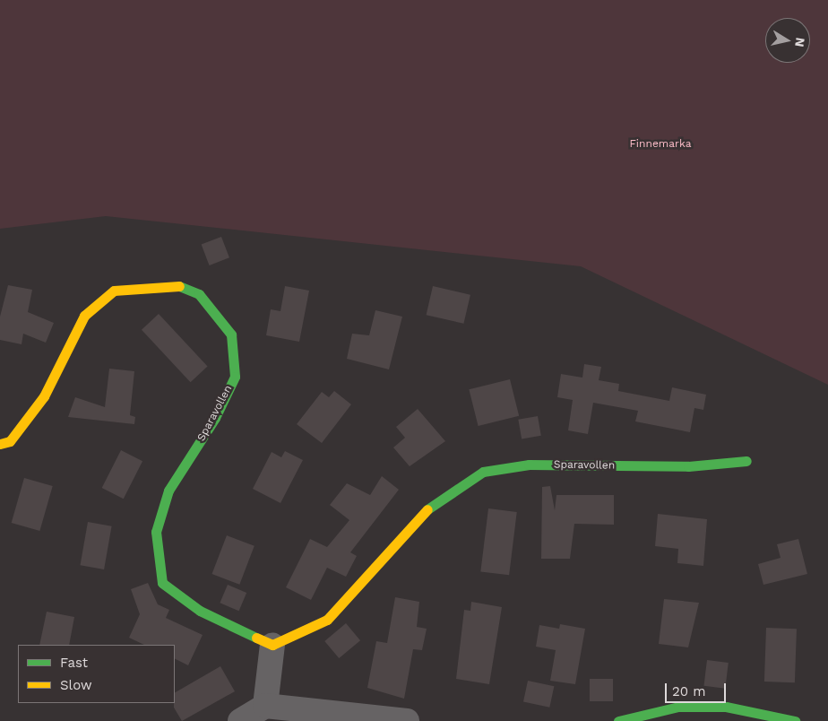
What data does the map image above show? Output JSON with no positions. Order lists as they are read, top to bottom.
{
  "streets": {
    "street": ["Sparavollen"]
  },
  "parks": ["Finnemarka"],
  "legend": ["Fast", "Slow"],
  "scale_bar": "20 m",
  "north": "right"
}
